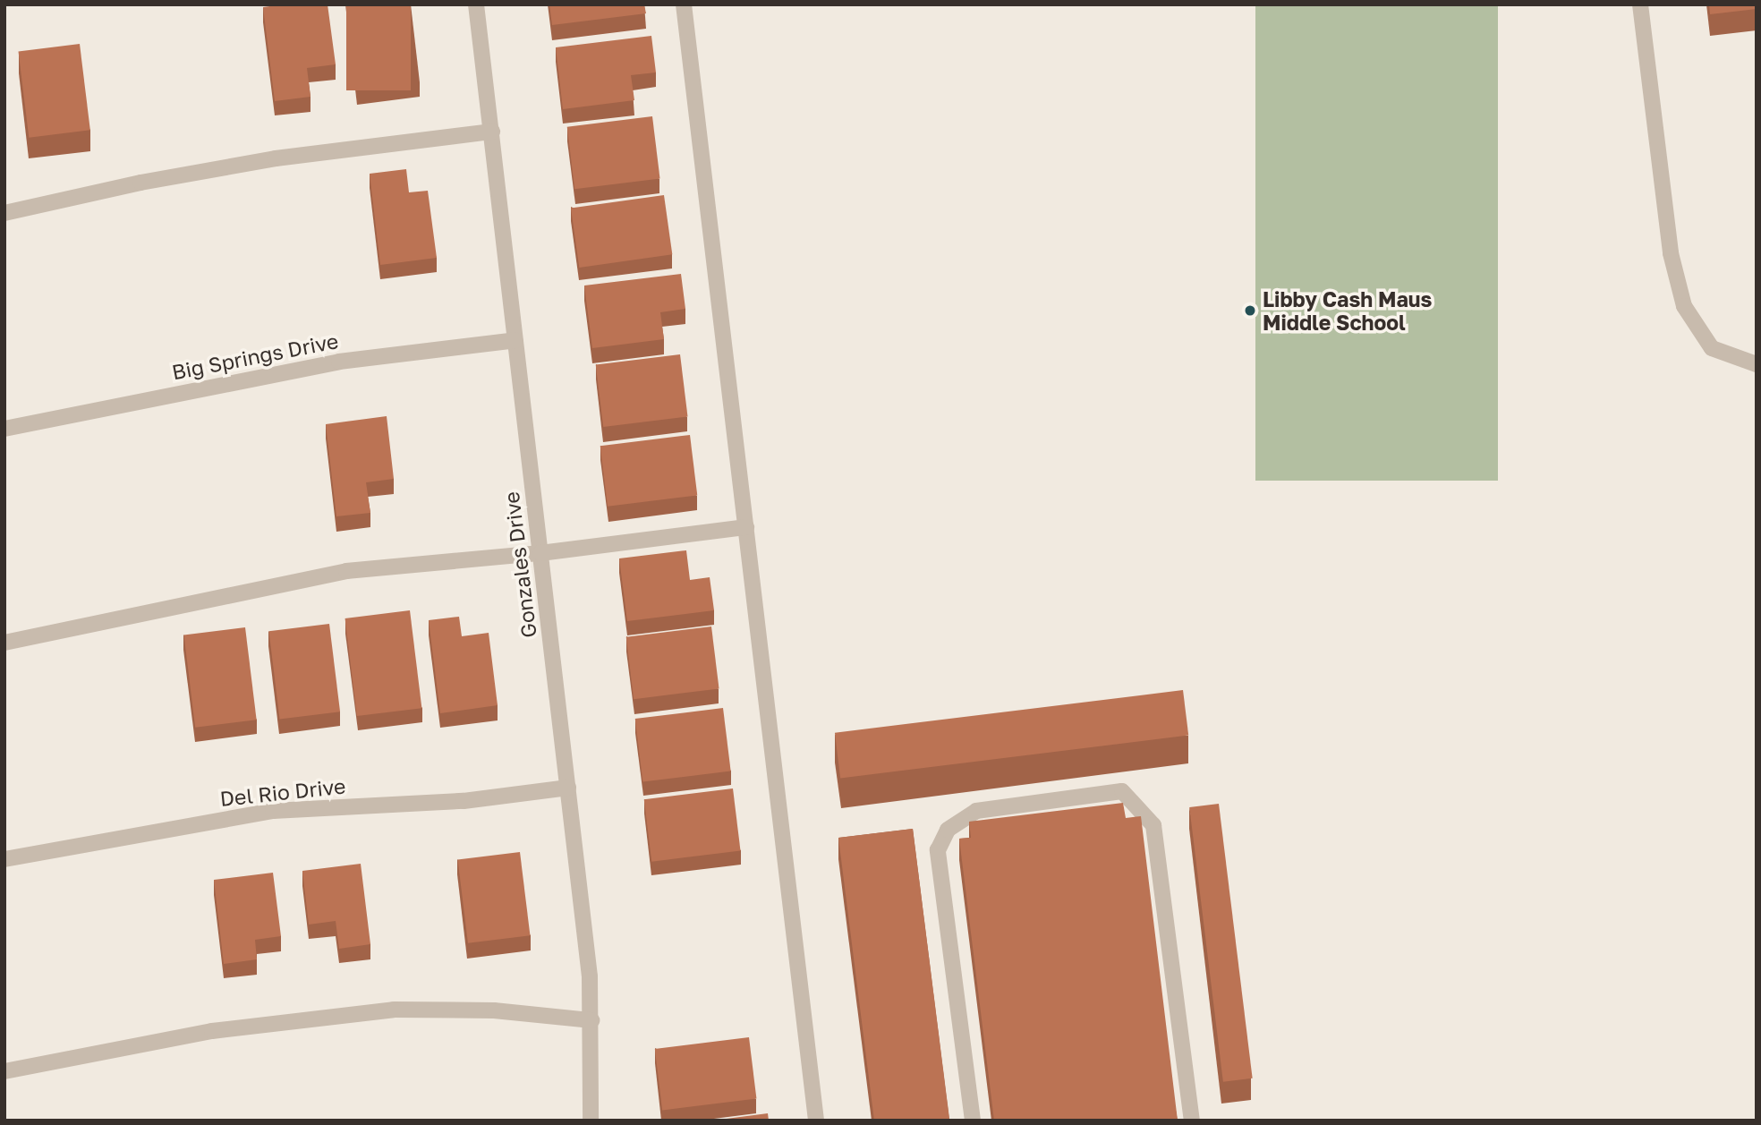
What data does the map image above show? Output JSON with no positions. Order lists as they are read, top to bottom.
{
  "streets": {
    "street": ["Big Springs Drive", "Gonzales Drive", "Del Rio Drive"]
  },
  "crossings": [
    ["Big Springs Drive", "Gonzales Drive"],
    ["Gonzales Drive", "Del Rio Drive"]
  ],
  "places": ["Libby Cash Maus Middle School"]
}
